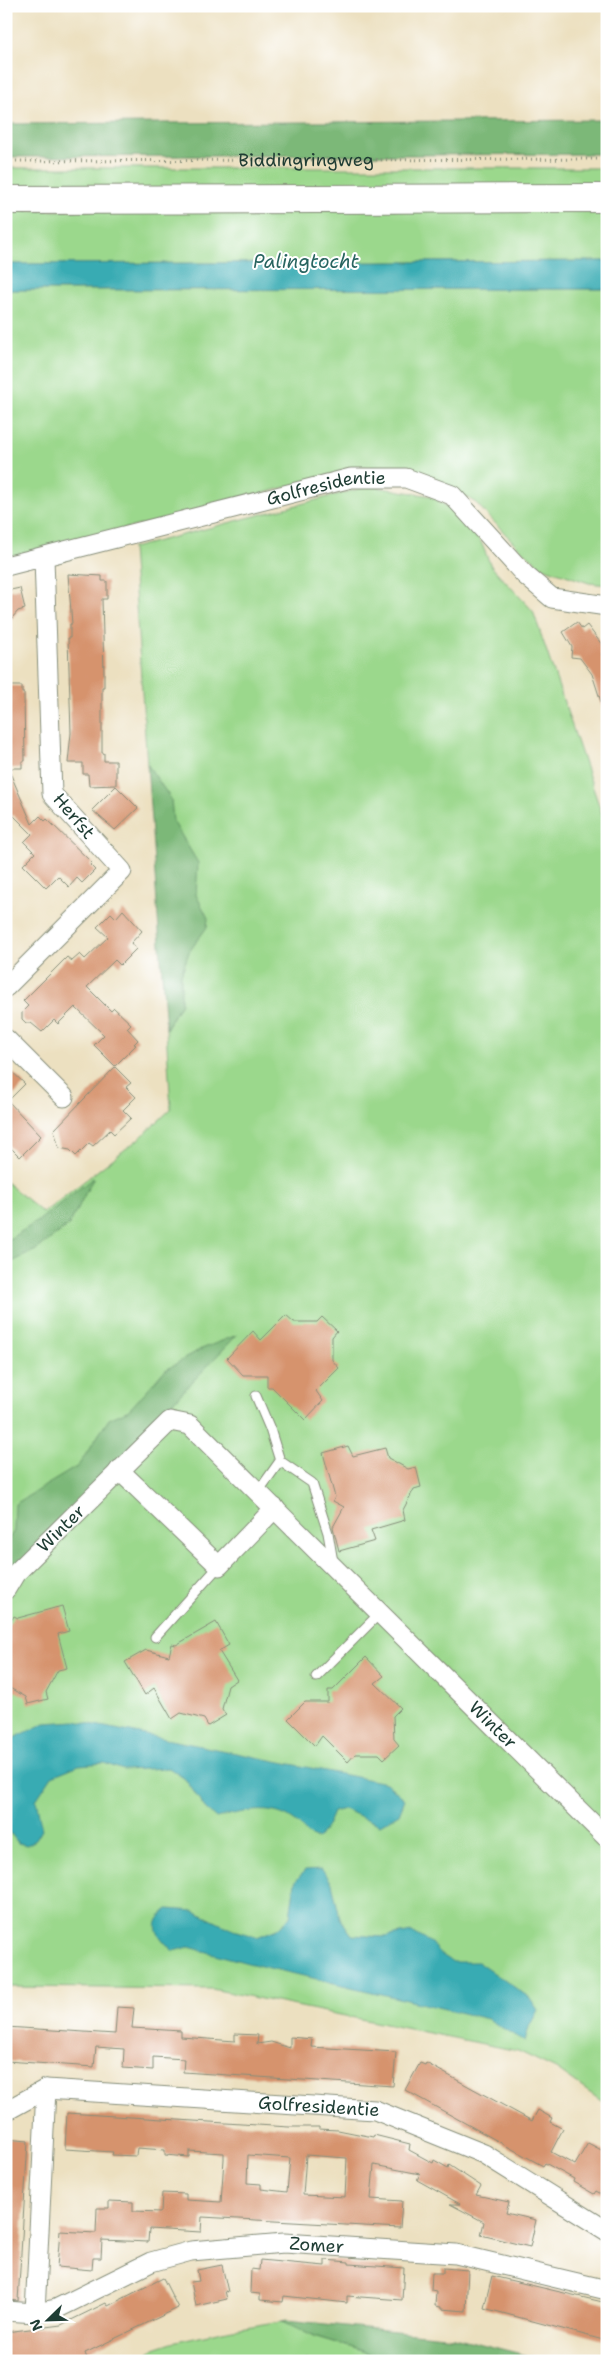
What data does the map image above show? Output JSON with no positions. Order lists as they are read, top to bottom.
{
  "streets": {
    "street": [
      "Golfresidentie",
      "Herfst",
      "Winter",
      "Zomer"
    ],
    "path": ["Biddingringweg"]
  },
  "crossings": [
    ["Golfresidentie", "Herfst"]
  ],
  "water": ["Palingtocht"],
  "north": "bottom left"
}
